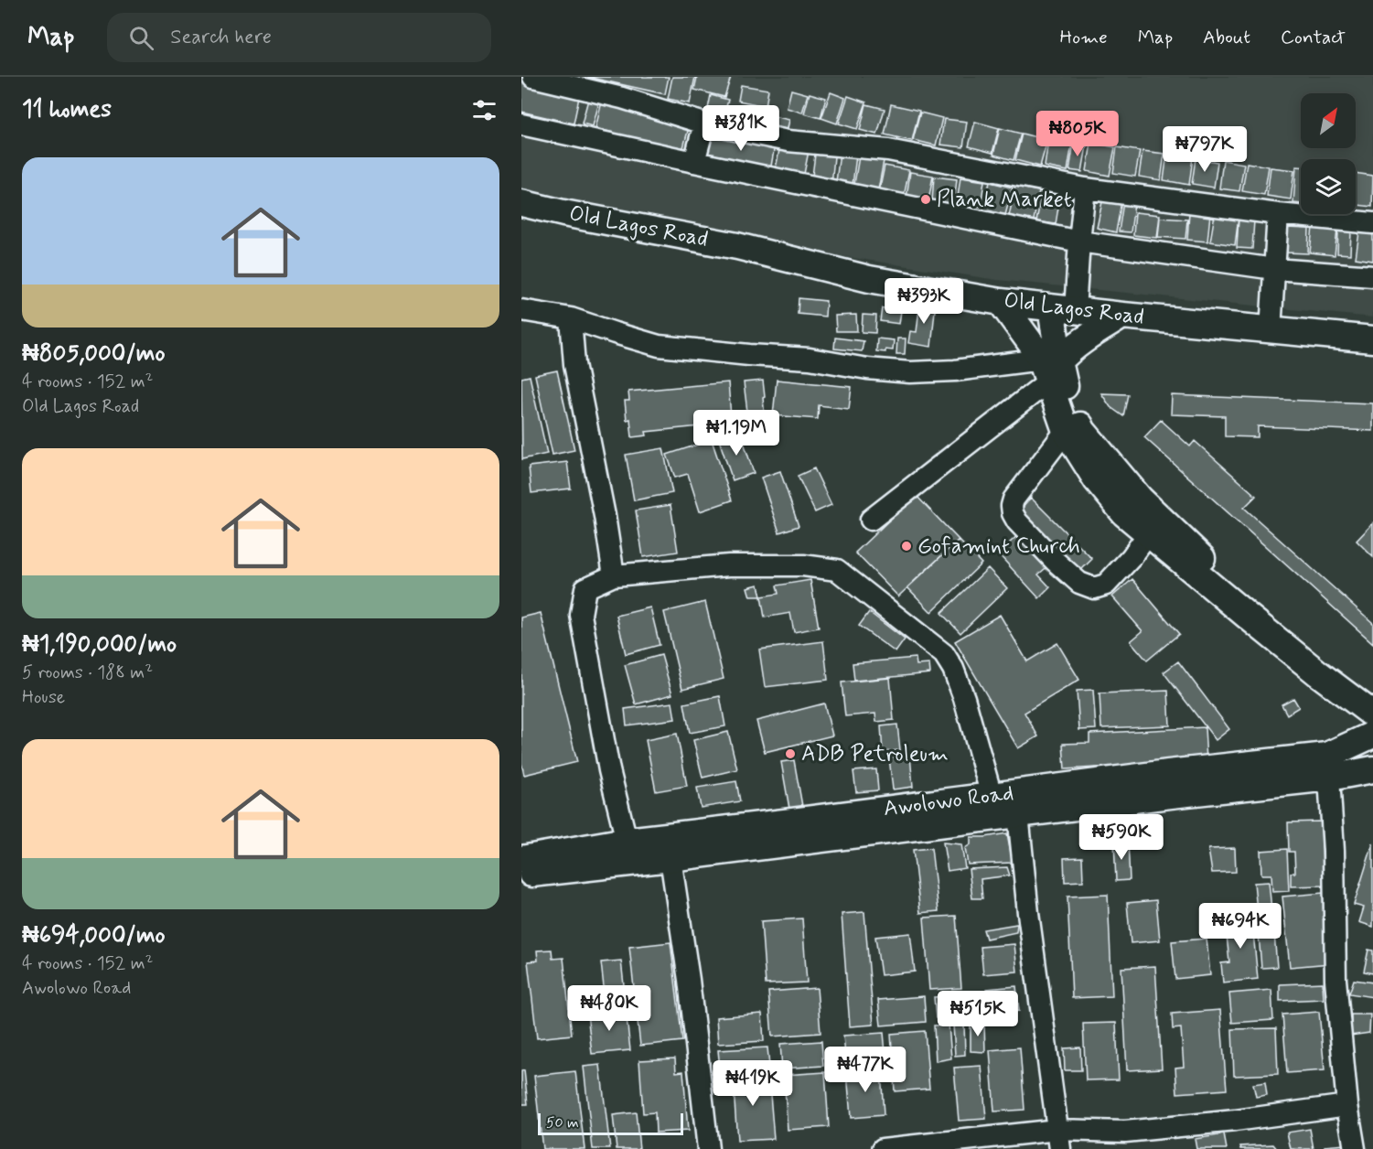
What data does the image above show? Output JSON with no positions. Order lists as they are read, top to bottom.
{
  "streets": {
    "main road": ["Old Lagos Road", "Awolowo Road"]
  },
  "places": ["Plank Market", "Gofamint Church", "ADB Petroleum"],
  "scale_bar": "50 m",
  "north": "top right",
  "page": {
    "header": "Map",
    "search": "Search here",
    "nav": [
      "Home",
      "Map",
      "About",
      "Contact"
    ],
    "heading": "11 homes",
    "price": [
      "₦381K",
      "₦805K",
      "₦797K",
      "₦393K",
      "₦1.19M",
      "₦590K",
      "₦694K",
      "₦480K",
      "₦515K",
      "₦477K",
      "₦419K"
    ],
    "list": [
      {
        "name": "₦805,000/mo",
        "note": "4 rooms · 152 m² · Old Lagos Road"
      },
      {
        "name": "₦1,190,000/mo",
        "note": "5 rooms · 188 m² · House"
      },
      {
        "name": "₦694,000/mo",
        "note": "4 rooms · 152 m² · Awolowo Road"
      }
    ],
    "scale": "50 m"
  }
}
